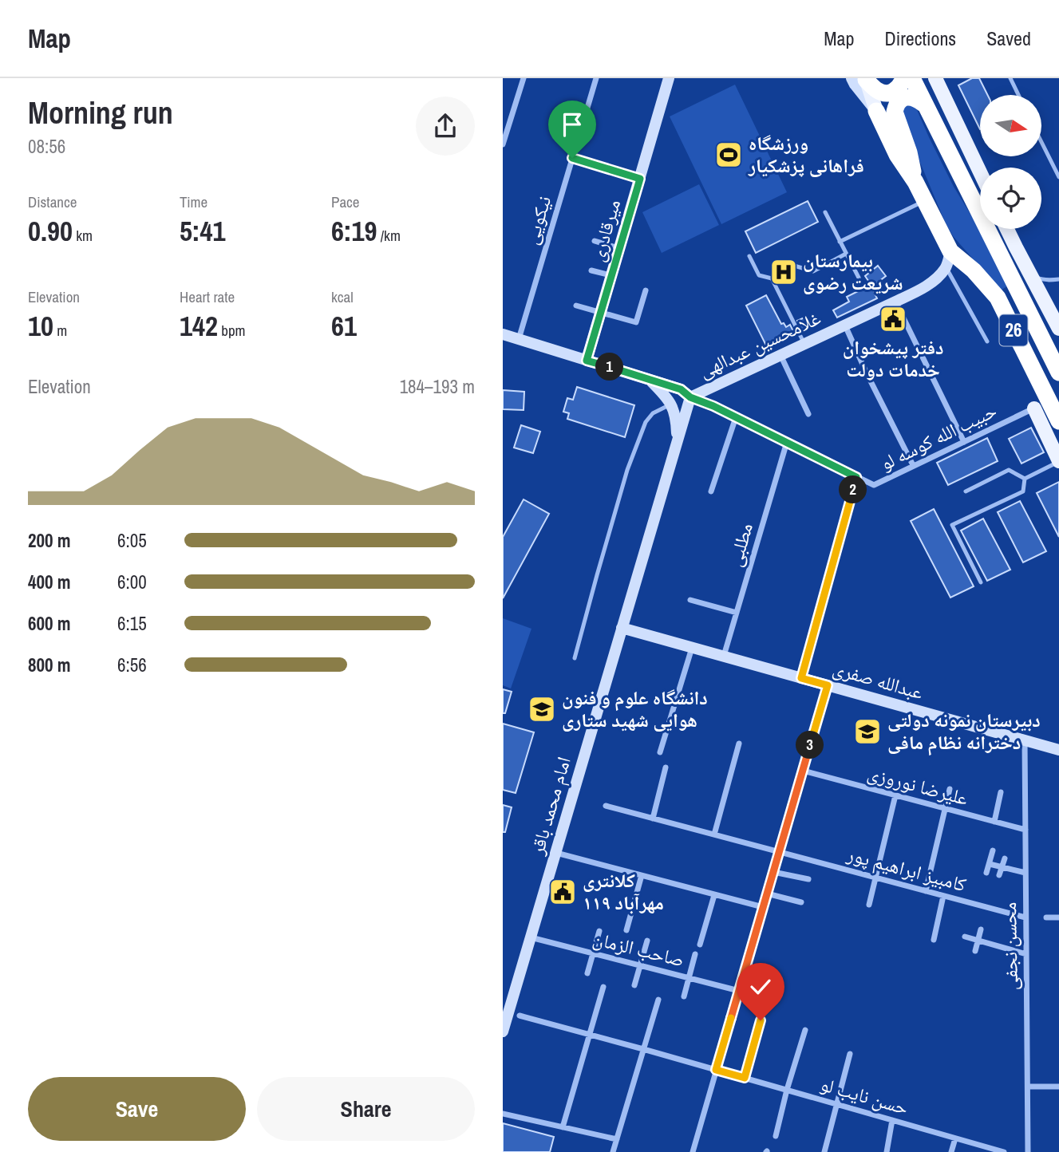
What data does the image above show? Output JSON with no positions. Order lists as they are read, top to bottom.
{
  "streets": {
    "highway": ["26"],
    "main road": [
      "میرقادری",
      "غلامحسین عبدالهی",
      "عبدالله صفری",
      "امام محمد باقر"
    ],
    "street": [
      "نیکویی",
      "حبیب الله کوسه لو",
      "مطلبی",
      "علیرضا نوروزی",
      "کامبیز ابراهیم پور",
      "محسن نجفی",
      "صاحب الزمان",
      "حسن نایب لو"
    ]
  },
  "crossings": [
    ["26", "غلامحسین عبدالهی"],
    ["26", "حبیب الله کوسه لو"],
    ["غلامحسین عبدالهی", "حبیب الله کوسه لو"],
    ["غلامحسین عبدالهی", "امام محمد باقر"],
    ["حبیب الله کوسه لو", "مطلبی"],
    ["حبیب الله کوسه لو", "امام محمد باقر"],
    ["مطلبی", "عبدالله صفری"],
    ["عبدالله صفری", "امام محمد باقر"],
    ["عبدالله صفری", "محسن نجفی"],
    ["علیرضا نوروزی", "محسن نجفی"],
    ["امام محمد باقر", "صاحب الزمان"],
    ["کامبیز ابراهیم پور", "محسن نجفی"]
  ],
  "places": {
    "sports": ["ورزشگاه فراهانی پزشکیار"],
    "hospital": ["بیمارستان شریعت رضوی"],
    "public building": ["دفتر پیشخوان خدمات دولت", "کلانتری ۱۱۹ مهرآباد"],
    "school or university": ["دانشگاه علوم و فنون هوایی شهید ستاری", "دبیرستان نمونه دولتی دخترانه نظام مافی"]
  },
  "north": "right",
  "page": {
    "header": "Map",
    "nav": ["Map", "Directions", "Saved"],
    "heading": ["Morning run", "08:56"],
    "stats": [
      ["Distance", "0.90 km"],
      ["Time", "5:41"],
      ["Pace", "6:19 /km"],
      ["Elevation", "10 m"],
      ["Heart rate", "142 bpm"],
      ["kcal", "61"]
    ],
    "pins": ["1", "2", "3"],
    "chart": ["Elevation", "184–193 m"],
    "list": [
      {
        "name": "200 m",
        "note": "6:05"
      },
      {
        "name": "400 m",
        "note": "6:00"
      },
      {
        "name": "600 m",
        "note": "6:15"
      },
      {
        "name": "800 m",
        "note": "6:56"
      }
    ],
    "buttons": ["Save", "Share"]
  }
}
